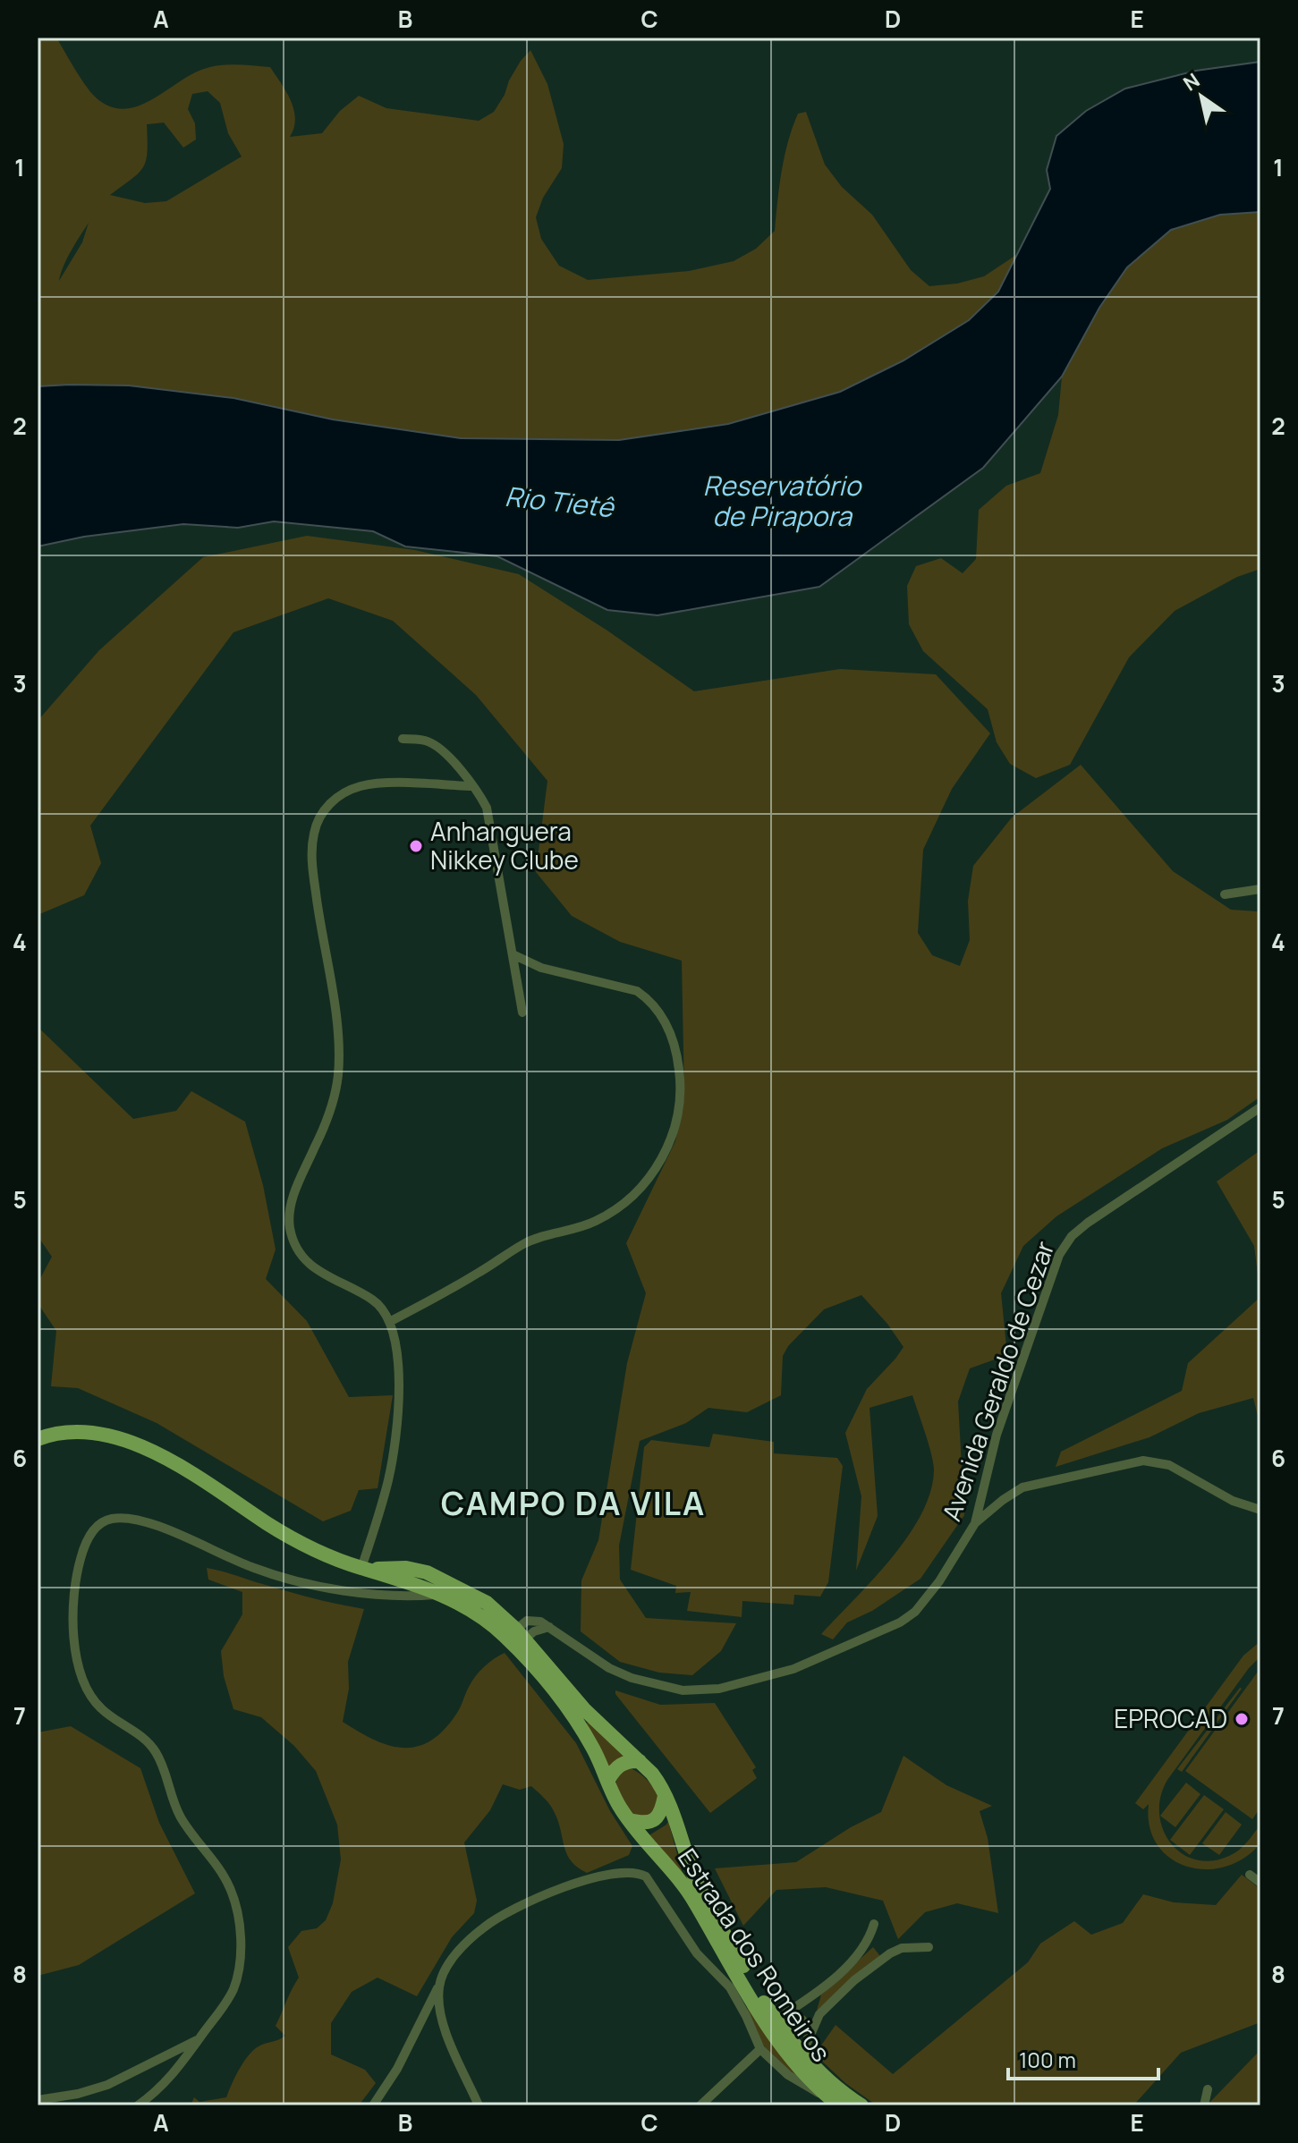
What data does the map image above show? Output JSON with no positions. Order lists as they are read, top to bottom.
{
  "streets": {
    "main road": ["Estrada dos Romeiros"],
    "street": ["Avenida Geraldo de Cezar"]
  },
  "districts": ["CAMPO DA VILA"],
  "water": ["Reservatório de Pirapora", "Rio Tietê"],
  "places": ["Anhanguera Nikkey Clube", "EPROCAD"],
  "scale_bar": "100 m",
  "north": "top left",
  "grid": {
    "columns": [
      "A",
      "B",
      "C",
      "D",
      "E"
    ],
    "rows": [
      "1",
      "2",
      "3",
      "4",
      "5",
      "6",
      "7",
      "8"
    ]
  }
}
